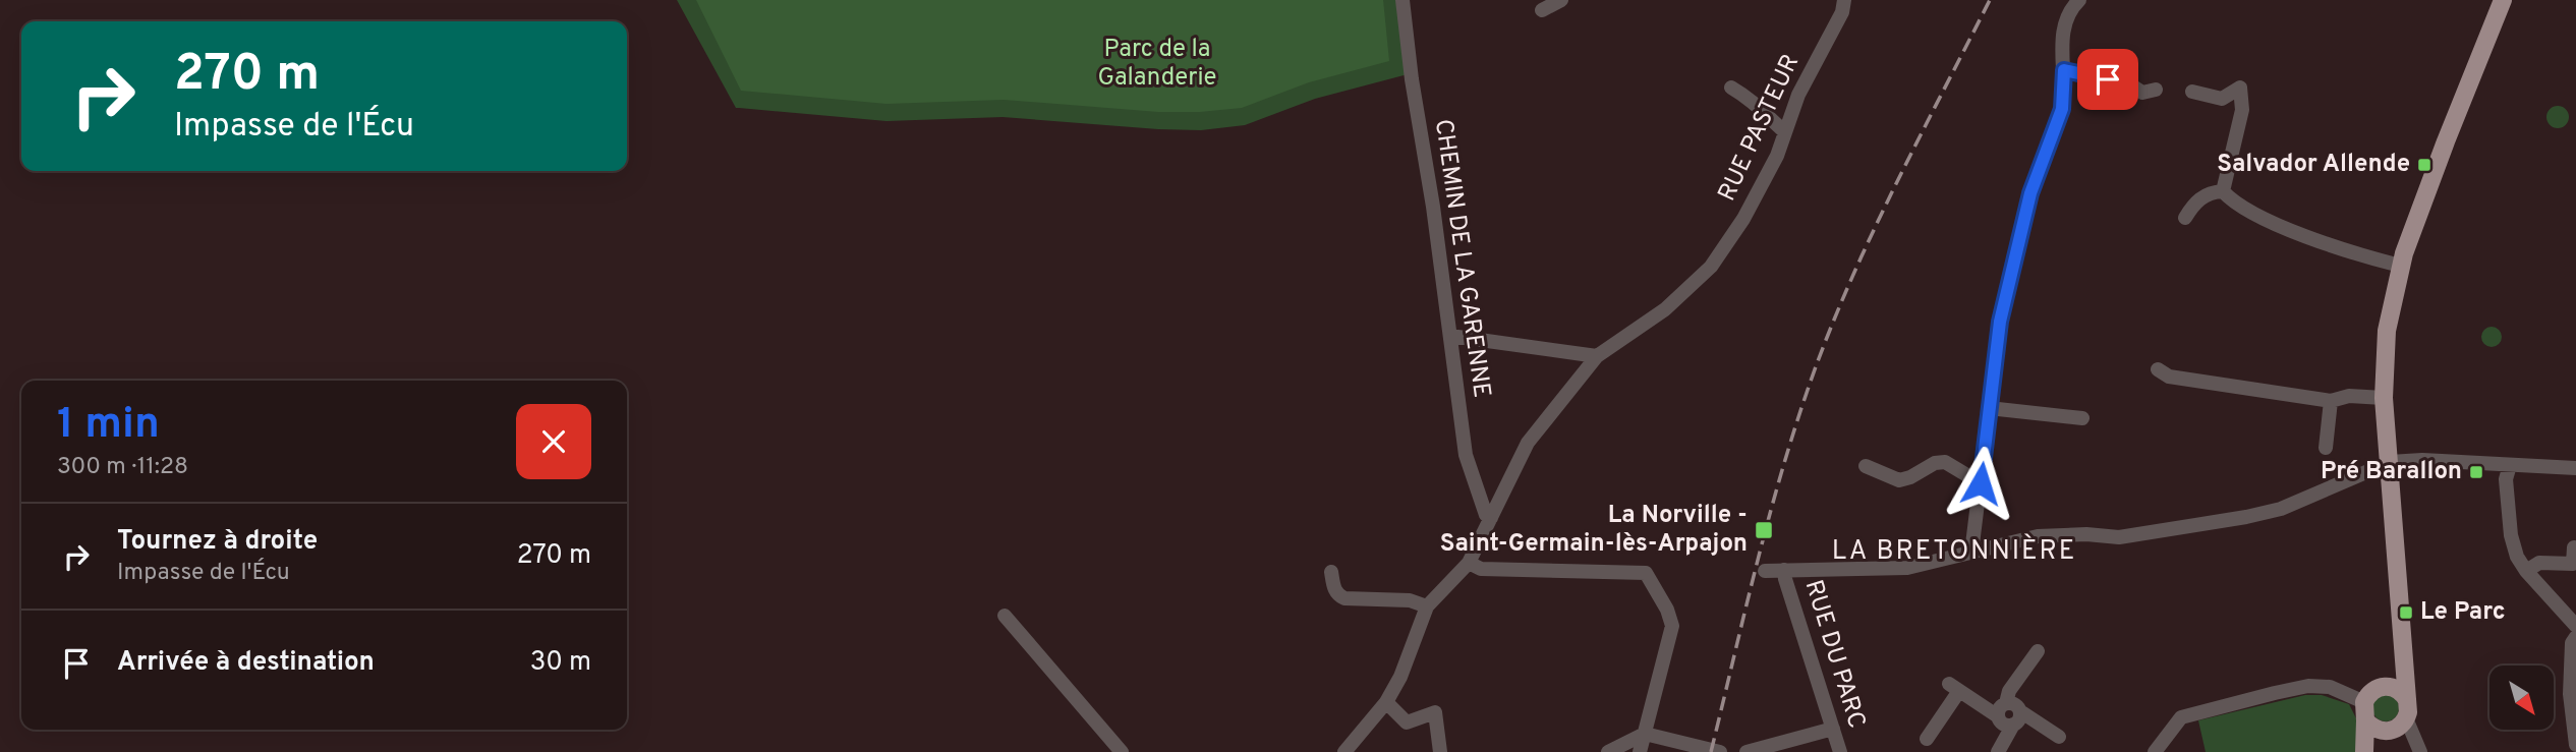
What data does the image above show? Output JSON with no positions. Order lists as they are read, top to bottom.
{
  "streets": {
    "street": ["RUE PASTEUR", "CHEMIN DE LA GARENNE", "RUE DU PARC"]
  },
  "crossings": [
    ["RUE PASTEUR", "CHEMIN DE LA GARENNE"]
  ],
  "districts": ["LA BRETONNIÈRE"],
  "parks": ["Parc de la Galanderie"],
  "places": {
    "transit": [
      "Salvador Allende",
      "Pré Barallon",
      "La Norville - Saint-Germain-lès-Arpajon",
      "Le Parc"
    ]
  },
  "north": "bottom right",
  "page": {
    "turn": ["270 m", "Impasse de l'Écu"],
    "heading": ["1 min", "300 m · 11:28"],
    "list": [
      {
        "name": "Tournez à droite",
        "note": "Impasse de l'Écu",
        "value": "270 m"
      },
      {
        "name": "Arrivée à destination",
        "value": "30 m"
      }
    ]
  }
}
